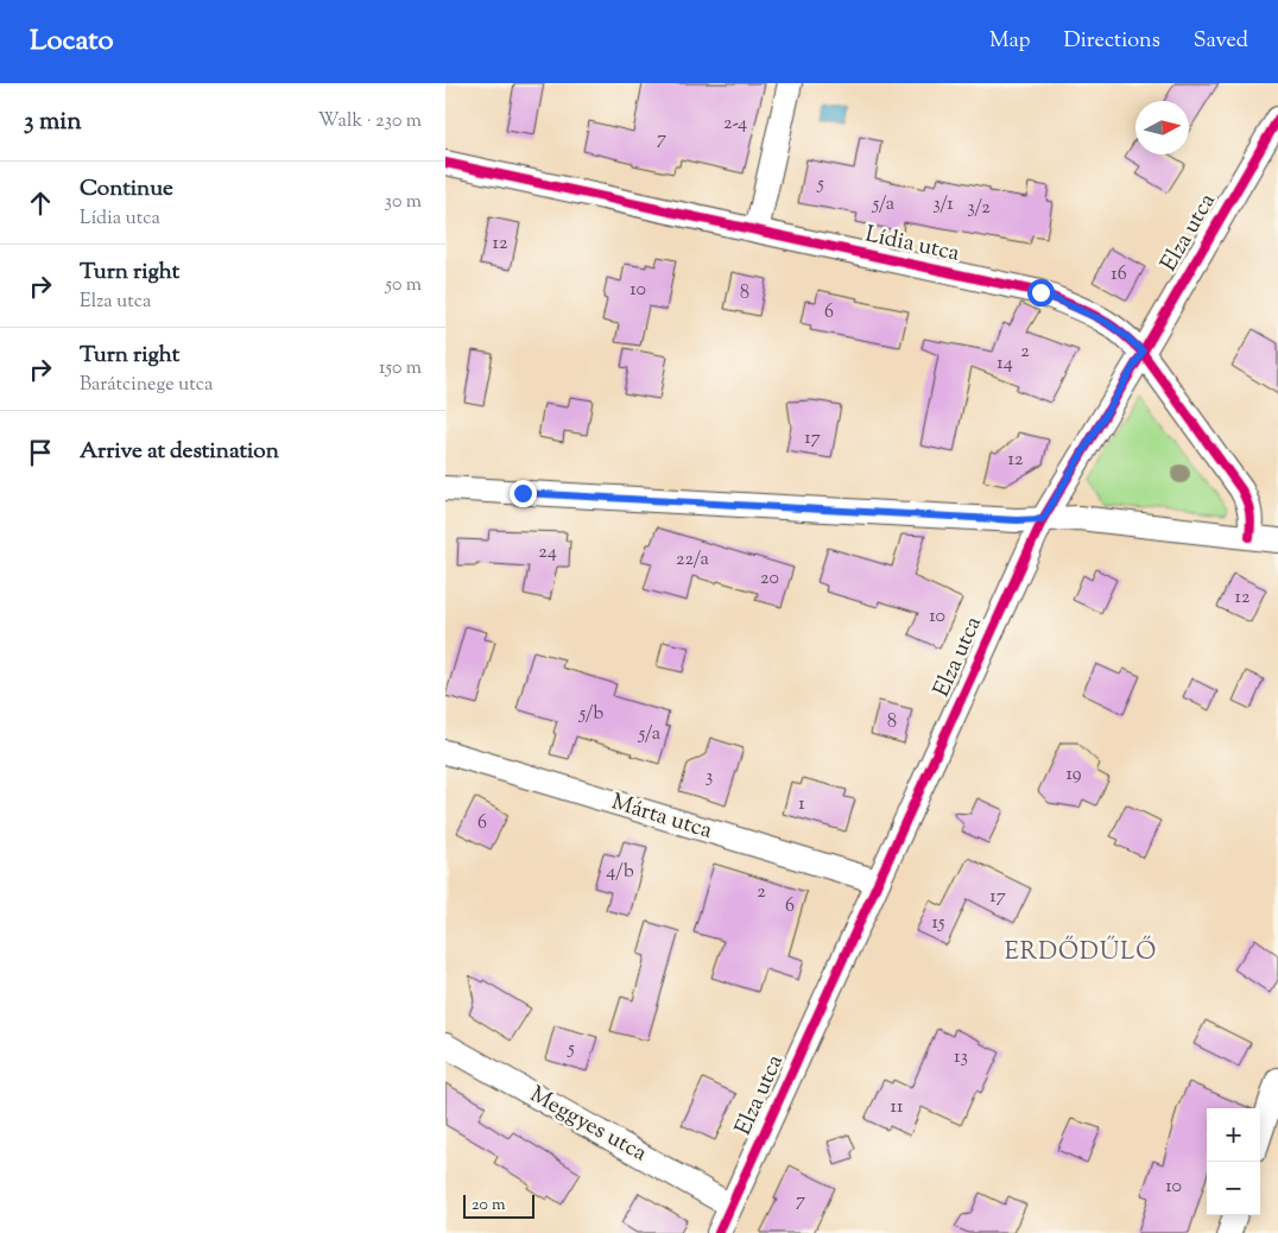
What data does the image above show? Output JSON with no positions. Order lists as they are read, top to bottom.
{
  "streets": {
    "street": [
      "Elza utca",
      "Lídia utca",
      "Márta utca",
      "Meggyes utca"
    ]
  },
  "crossings": [
    ["Elza utca", "Lídia utca"],
    ["Elza utca", "Márta utca"],
    ["Elza utca", "Meggyes utca"]
  ],
  "districts": ["ERDŐDŰLŐ"],
  "house_numbers": [
    "2-4",
    "7",
    "5",
    "5/a",
    "3/1",
    "3/2",
    "12",
    "16",
    "10",
    "8",
    "6",
    "2",
    "14",
    "17",
    "12",
    "24",
    "22/a",
    "20",
    "12",
    "10",
    "5/b",
    "8",
    "5/a",
    "19",
    "3",
    "1",
    "6",
    "4/b",
    "2",
    "17",
    "6",
    "15",
    "5",
    "13",
    "11",
    "10",
    "7"
  ],
  "scale_bar": "20 m",
  "north": "right",
  "page": {
    "header": "Locato",
    "nav": ["Map", "Directions", "Saved"],
    "heading": ["3 min", "Walk · 230 m"],
    "list": [
      ["Continue", "Lídia utca", "30 m"],
      ["Turn right", "Elza utca", "50 m"],
      ["Turn right", "Barátcinege utca", "150 m"],
      "Arrive at destination"
    ],
    "map_buttons": ["+", "−"],
    "scale": "20 m"
  }
}
